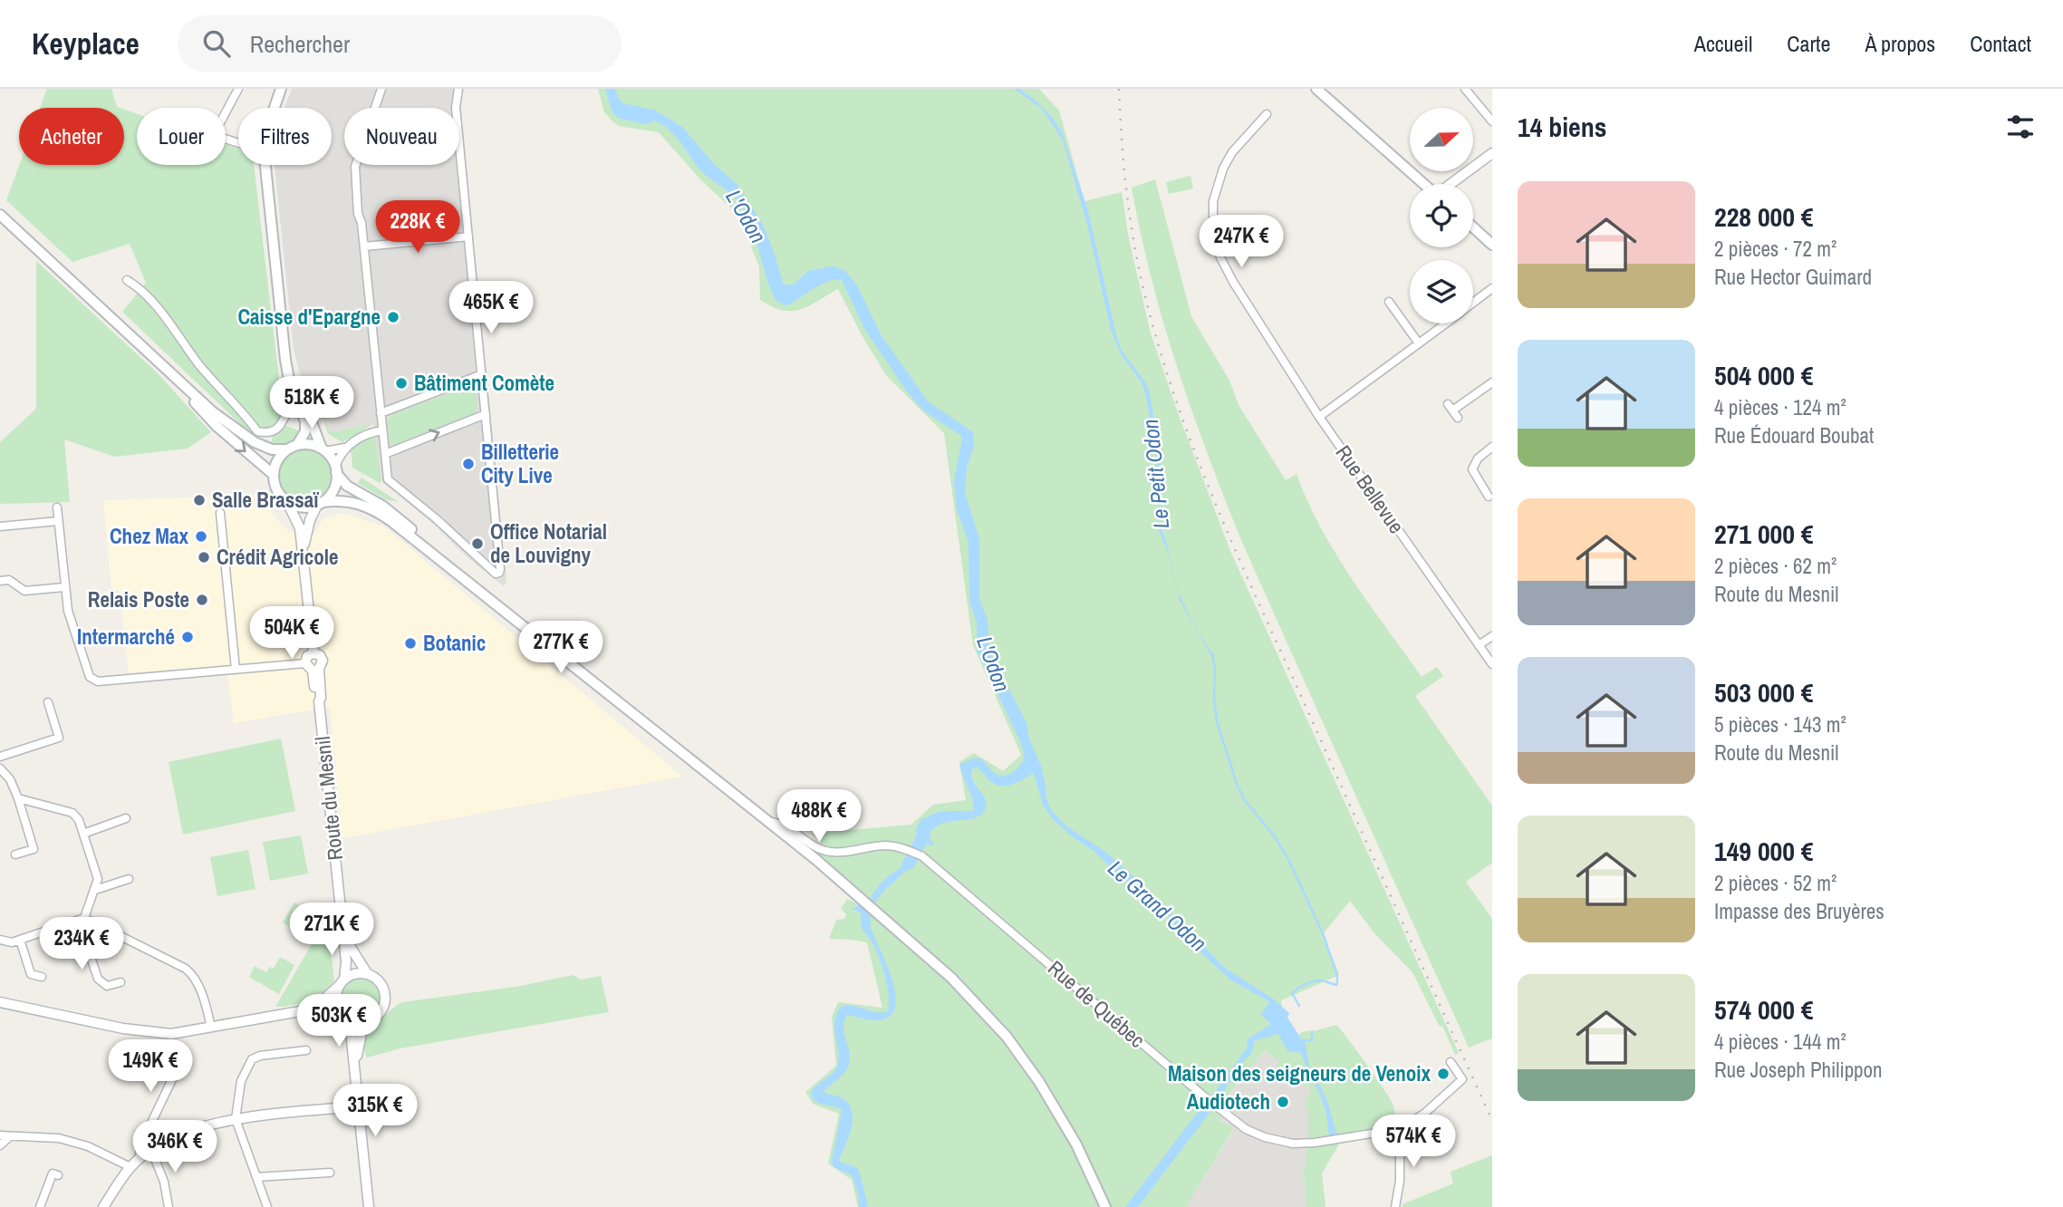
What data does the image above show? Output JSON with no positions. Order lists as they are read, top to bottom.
{
  "streets": {
    "street": ["Rue Bellevue", "Route du Mesnil", "Rue de Québec"]
  },
  "water": ["L'Odon", "Le Petit Odon", "Le Grand Odon"],
  "places": [
    "Caisse d'Epargne",
    "Bâtiment Comète",
    "Billetterie City Live",
    "Salle Brassaï",
    "Chez Max",
    "Office Notarial de Louvigny",
    "Crédit Agricole",
    "Relais Poste",
    "Intermarché",
    "Botanic",
    "Maison des seigneurs de Venoix",
    "Audiotech"
  ],
  "north": "right",
  "page": {
    "header": "Keyplace",
    "search": "Rechercher",
    "nav": [
      "Accueil",
      "Carte",
      "À propos",
      "Contact"
    ],
    "heading": "14 biens",
    "chip": [
      "Acheter",
      "Louer",
      "Filtres",
      "Nouveau"
    ],
    "list": [
      {
        "name": "228 000 €",
        "note": "2 pièces · 72 m² · Rue Hector Guimard"
      },
      {
        "name": "504 000 €",
        "note": "4 pièces · 124 m² · Rue Édouard Boubat"
      },
      {
        "name": "271 000 €",
        "note": "2 pièces · 62 m² · Route du Mesnil"
      },
      {
        "name": "503 000 €",
        "note": "5 pièces · 143 m² · Route du Mesnil"
      },
      {
        "name": "149 000 €",
        "note": "2 pièces · 52 m² · Impasse des Bruyères"
      },
      {
        "name": "574 000 €",
        "note": "4 pièces · 144 m² · Rue Joseph Philippon"
      }
    ],
    "price": [
      "228K €",
      "247K €",
      "465K €",
      "518K €",
      "504K €",
      "277K €",
      "488K €",
      "271K €",
      "234K €",
      "503K €",
      "149K €",
      "315K €",
      "574K €",
      "346K €"
    ]
  }
}
